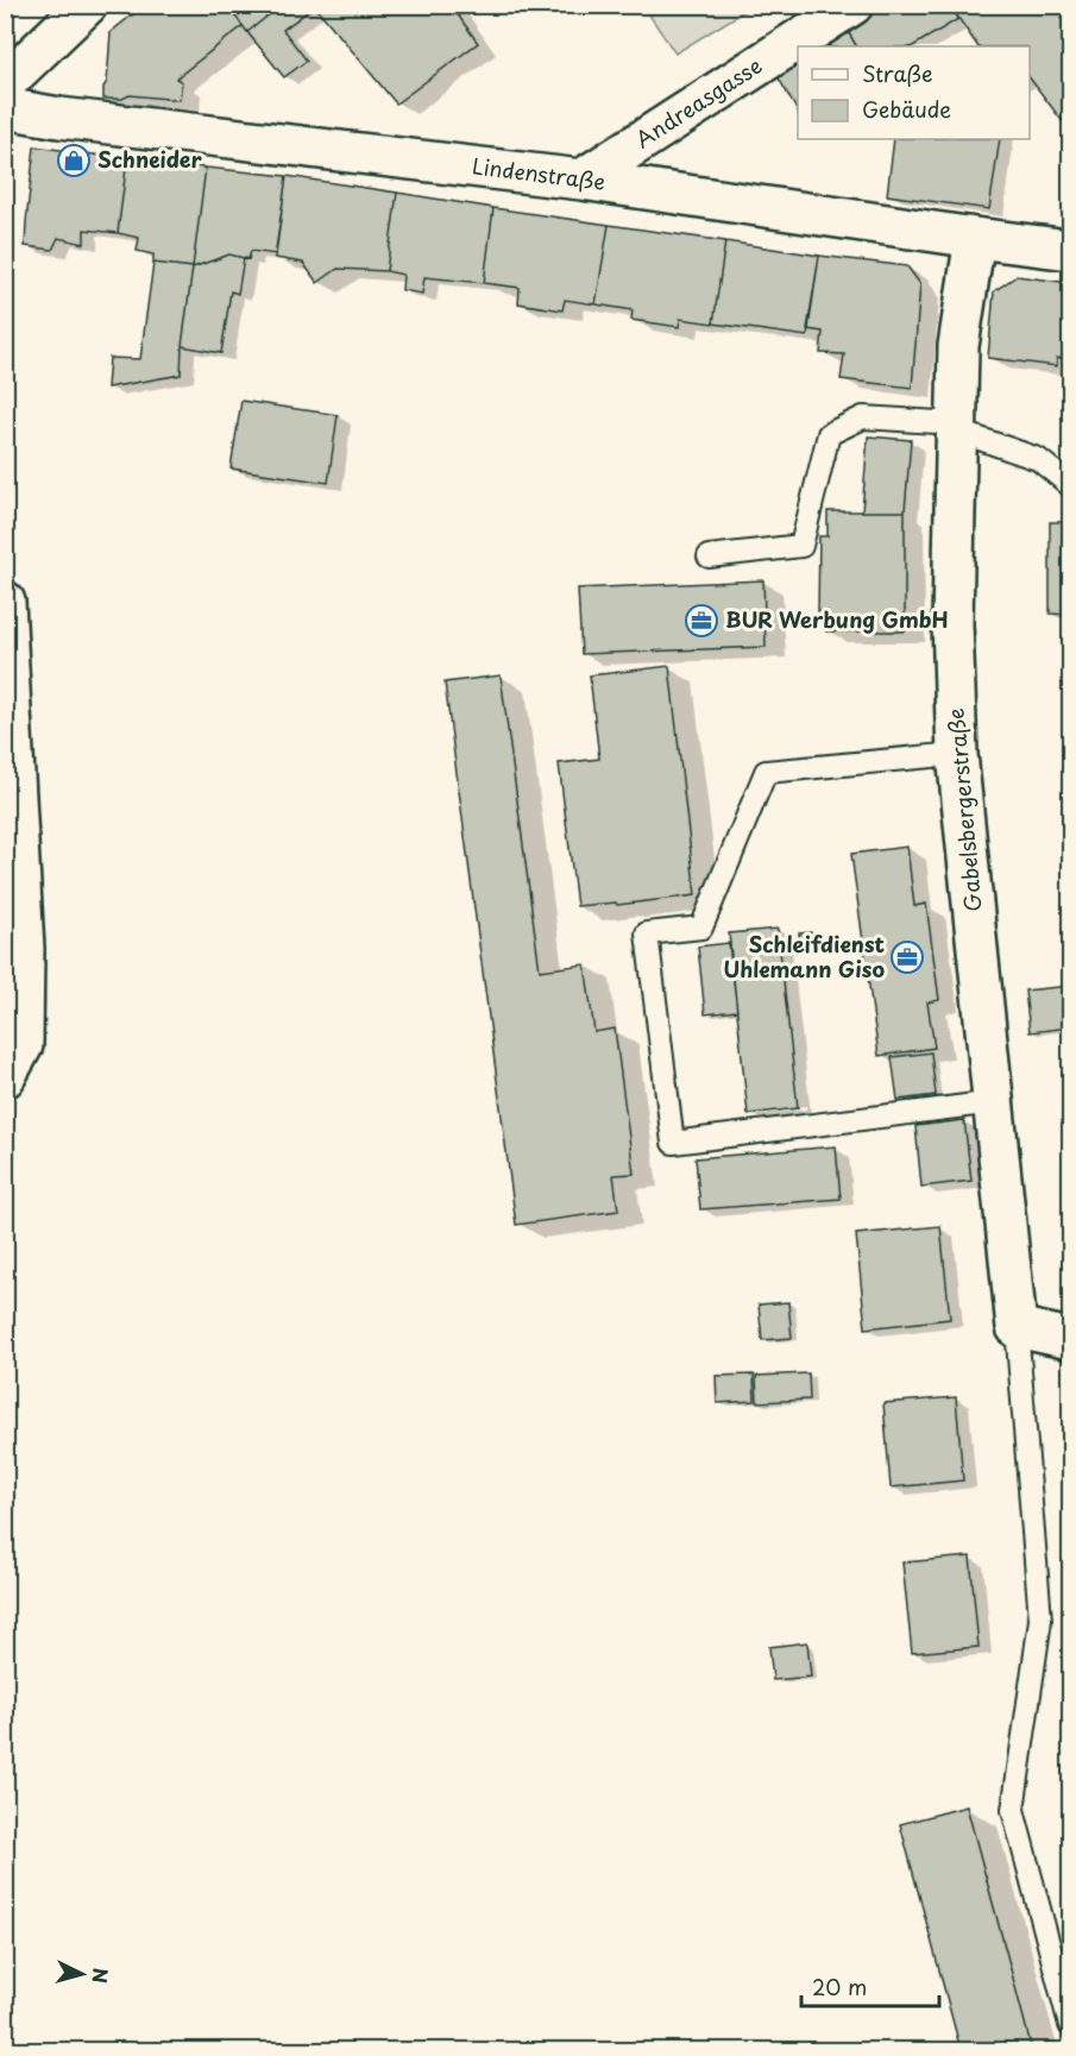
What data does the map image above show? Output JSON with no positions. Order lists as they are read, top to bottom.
{
  "streets": {
    "street": ["Andreasgasse", "Lindenstraße", "Gabelsbergerstraße"]
  },
  "crossings": [
    ["Andreasgasse", "Lindenstraße"],
    ["Lindenstraße", "Gabelsbergerstraße"]
  ],
  "places": {
    "shop": ["Schneider"],
    "office": ["BUR Werbung GmbH", "Schleifdienst Uhlemann Giso"]
  },
  "legend": ["Straße", "Gebäude"],
  "scale_bar": "20 m",
  "north": "right"
}
